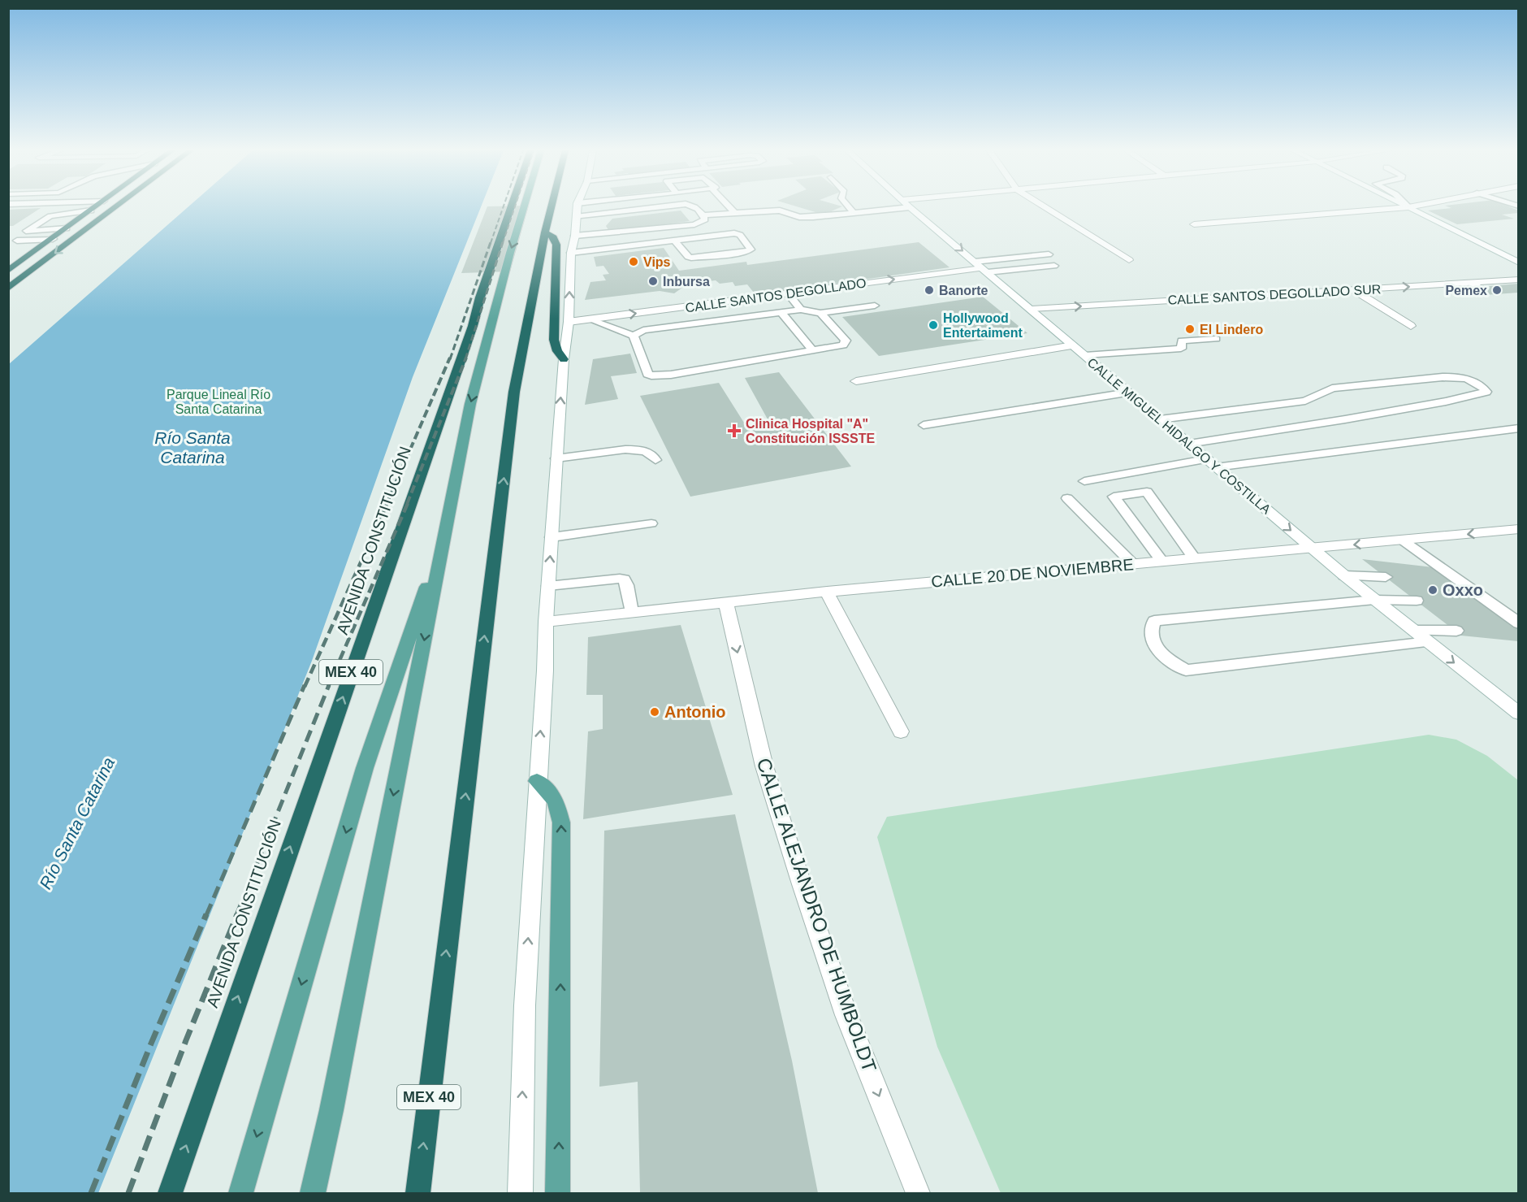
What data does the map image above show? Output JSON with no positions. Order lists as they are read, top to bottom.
{
  "streets": {
    "highway": ["AVENIDA CONSTITUCIÓN", "MEX 40"],
    "street": [
      "CALLE SANTOS DEGOLLADO SUR",
      "CALLE SANTOS DEGOLLADO",
      "CALLE MIGUEL HIDALGO Y COSTILLA",
      "CALLE 20 DE NOVIEMBRE",
      "CALLE ALEJANDRO DE HUMBOLDT"
    ]
  },
  "crossings": [
    ["CALLE SANTOS DEGOLLADO SUR", "CALLE MIGUEL HIDALGO Y COSTILLA"],
    ["CALLE SANTOS DEGOLLADO", "CALLE MIGUEL HIDALGO Y COSTILLA"],
    ["CALLE MIGUEL HIDALGO Y COSTILLA", "CALLE 20 DE NOVIEMBRE"],
    ["CALLE 20 DE NOVIEMBRE", "CALLE ALEJANDRO DE HUMBOLDT"]
  ],
  "one_way": ["CALLE MIGUEL HIDALGO Y COSTILLA", "CALLE ALEJANDRO DE HUMBOLDT"],
  "water": ["Río Santa Catarina"],
  "parks": ["Parque Lineal Río Santa Catarina"],
  "places": {
    "other": [
      "Vips",
      "Inbursa",
      "Banorte",
      "Pemex",
      "Hollywood Entertaiment",
      "El Lindero",
      "Oxxo",
      "Antonio"
    ],
    "health": ["Clinica Hospital \"A\" Constitución ISSSTE"]
  }
}
